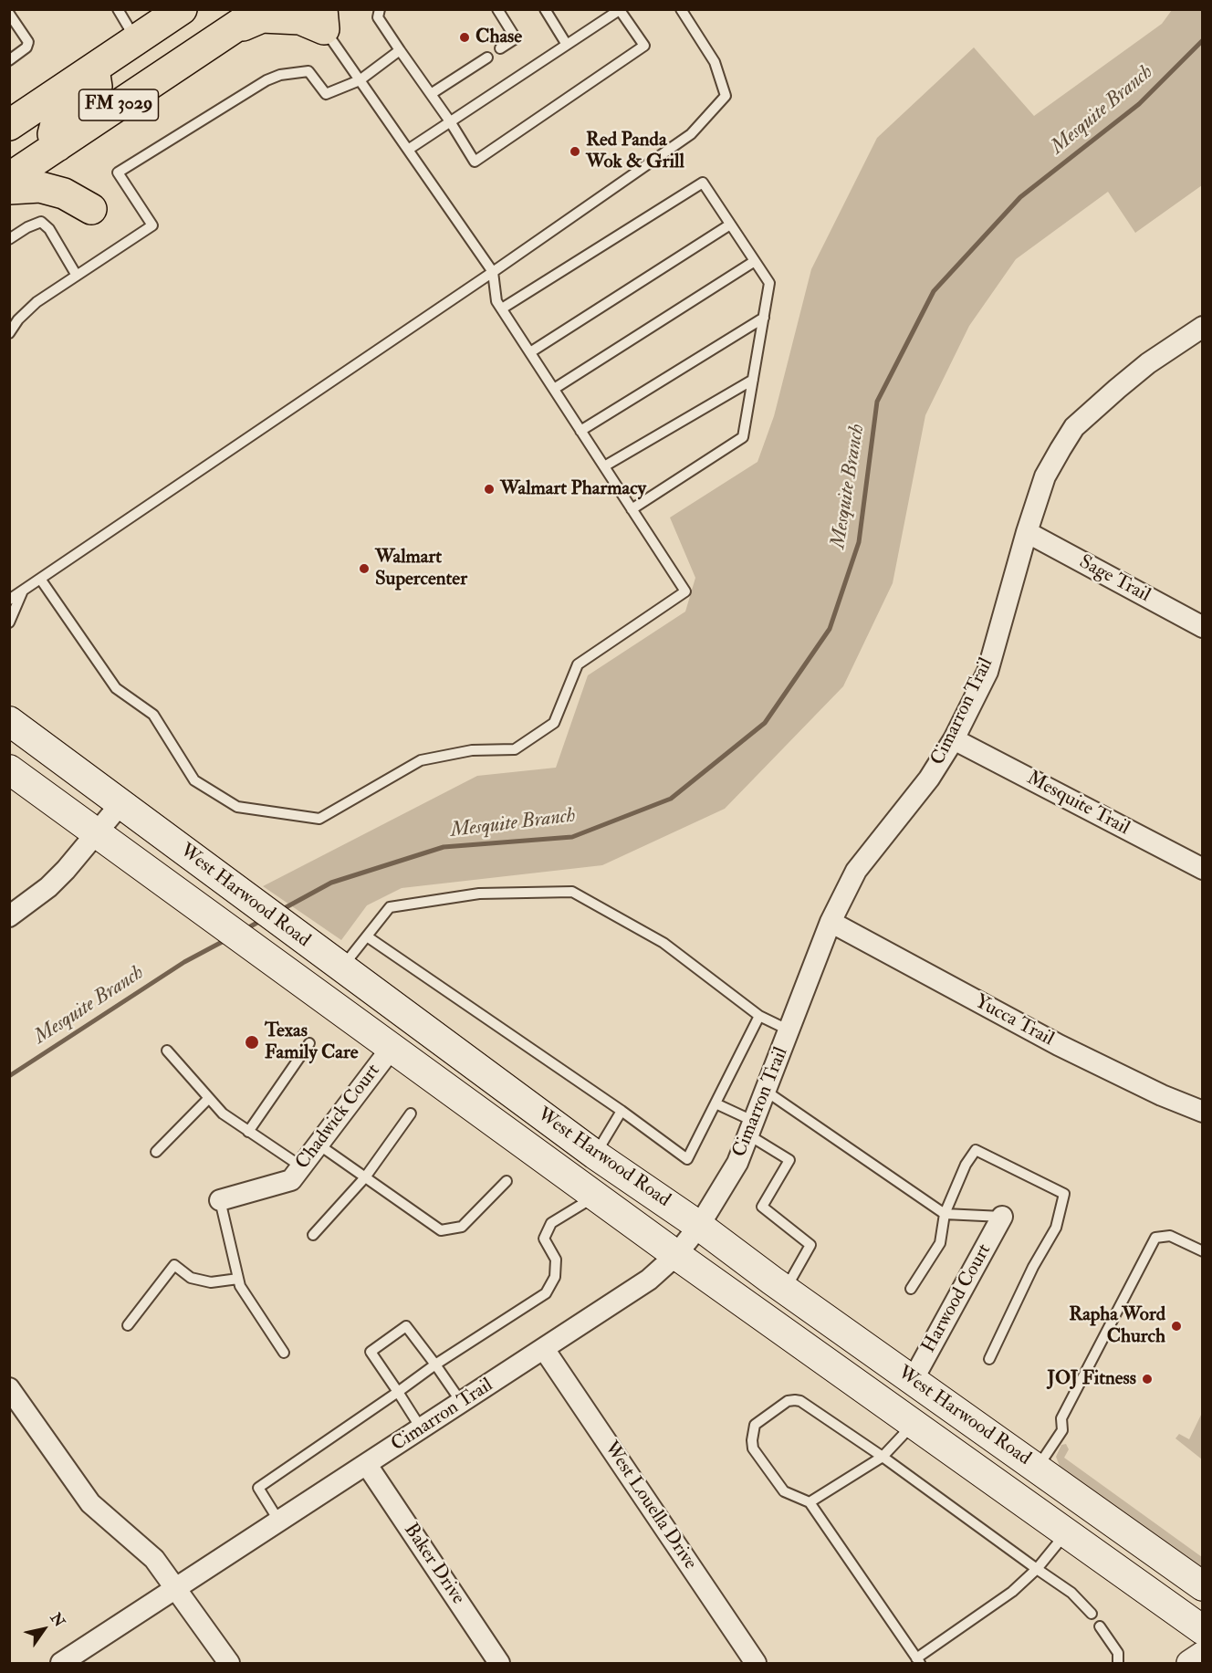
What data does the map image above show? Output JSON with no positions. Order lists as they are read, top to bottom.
{
  "streets": {
    "main road": ["FM 3029", "West Harwood Road"],
    "street": [
      "Sage Trail",
      "Cimarron Trail",
      "Mesquite Trail",
      "Yucca Trail",
      "Chadwick Court",
      "Harwood Court",
      "West Louella Drive",
      "Baker Drive"
    ]
  },
  "crossings": [
    ["Sage Trail", "Cimarron Trail"],
    ["Cimarron Trail", "Mesquite Trail"],
    ["Cimarron Trail", "West Harwood Road"],
    ["Cimarron Trail", "Yucca Trail"],
    ["Cimarron Trail", "West Louella Drive"],
    ["Cimarron Trail", "Baker Drive"],
    ["West Harwood Road", "Chadwick Court"],
    ["West Harwood Road", "Harwood Court"]
  ],
  "water": ["Mesquite Branch"],
  "places": [
    "Chase",
    "Red Panda Wok & Grill",
    "Walmart Pharmacy",
    "Walmart Supercenter",
    "Texas Family Care",
    "Rapha Word Church",
    "JOJ Fitness"
  ],
  "north": "top right"
}
